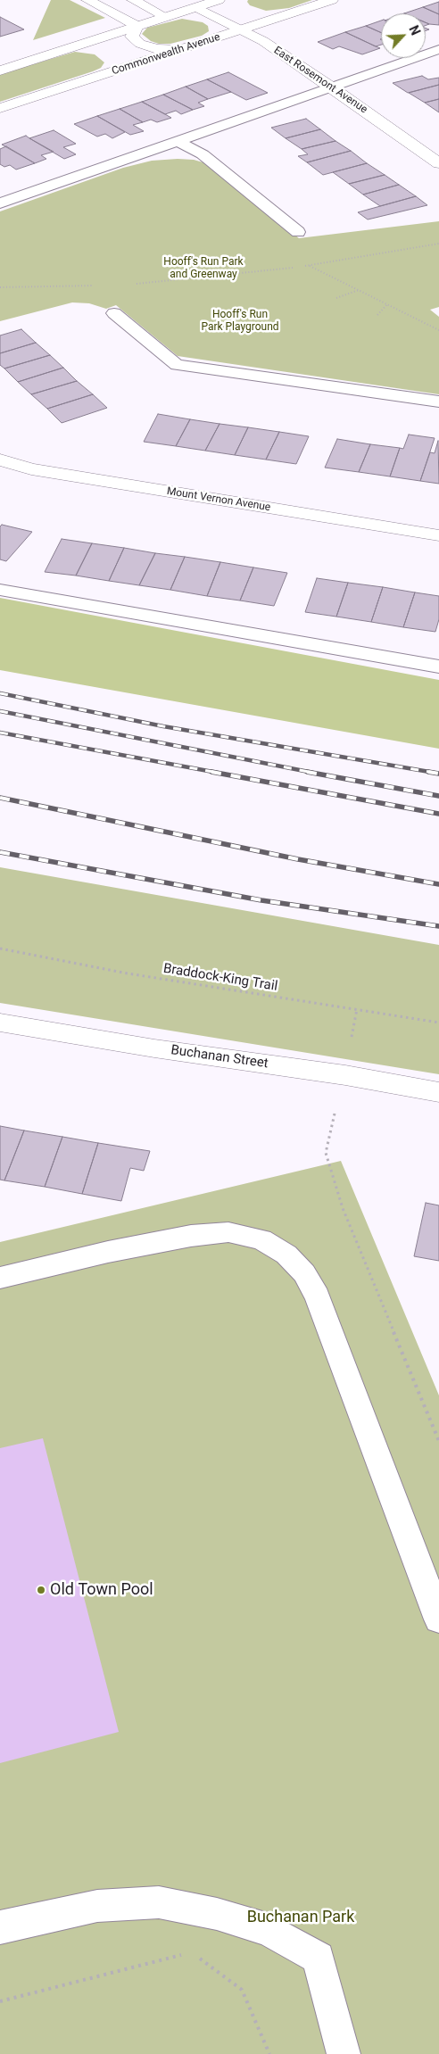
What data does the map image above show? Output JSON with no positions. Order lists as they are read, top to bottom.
{
  "streets": {
    "street": [
      "Commonwealth Avenue",
      "East Rosemont Avenue",
      "Mount Vernon Avenue",
      "Buchanan Street"
    ],
    "path": ["Braddock-King Trail"]
  },
  "crossings": [
    ["Commonwealth Avenue", "East Rosemont Avenue"]
  ],
  "parks": ["Hooff's Run Park and Greenway", "Hooff's Run Park Playground", "Buchanan Park"],
  "places": ["Old Town Pool"],
  "north": "top right"
}
